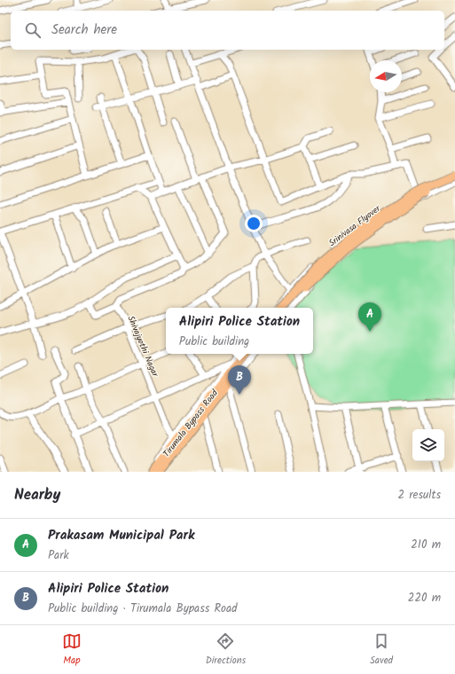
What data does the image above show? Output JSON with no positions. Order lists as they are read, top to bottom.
{
  "streets": {
    "main road": ["Srinivasa Flyover"],
    "street": ["Shivajyothi Nagar", "Tirumala Bypass Road"]
  },
  "crossings": [
    ["Shivajyothi Nagar", "Tirumala Bypass Road"]
  ],
  "north": "left",
  "page": {
    "search": "Search here",
    "pins": ["A", "B"],
    "popup": ["Alipiri Police Station", "Public building"],
    "heading": ["Nearby", "2 results"],
    "list": [
      {
        "mark": "A",
        "name": "Prakasam Municipal Park",
        "note": "Park",
        "value": "210 m"
      },
      {
        "mark": "B",
        "name": "Alipiri Police Station",
        "note": "Public building · Tirumala Bypass Road",
        "value": "220 m"
      }
    ],
    "nav": ["Map", "Directions", "Saved"]
  }
}
